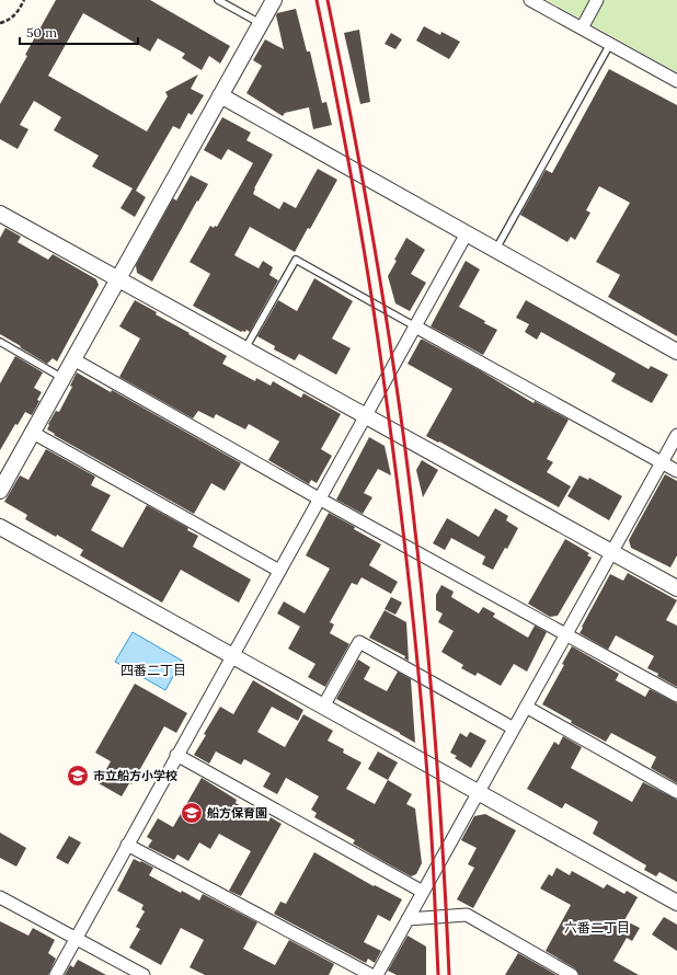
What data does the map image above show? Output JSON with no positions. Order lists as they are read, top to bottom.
{
  "districts": ["四番二丁目", "六番二丁目"],
  "places": {
    "school or university": ["市立船方小学校", "船方保育園"]
  },
  "scale_bar": "50 m"
}
